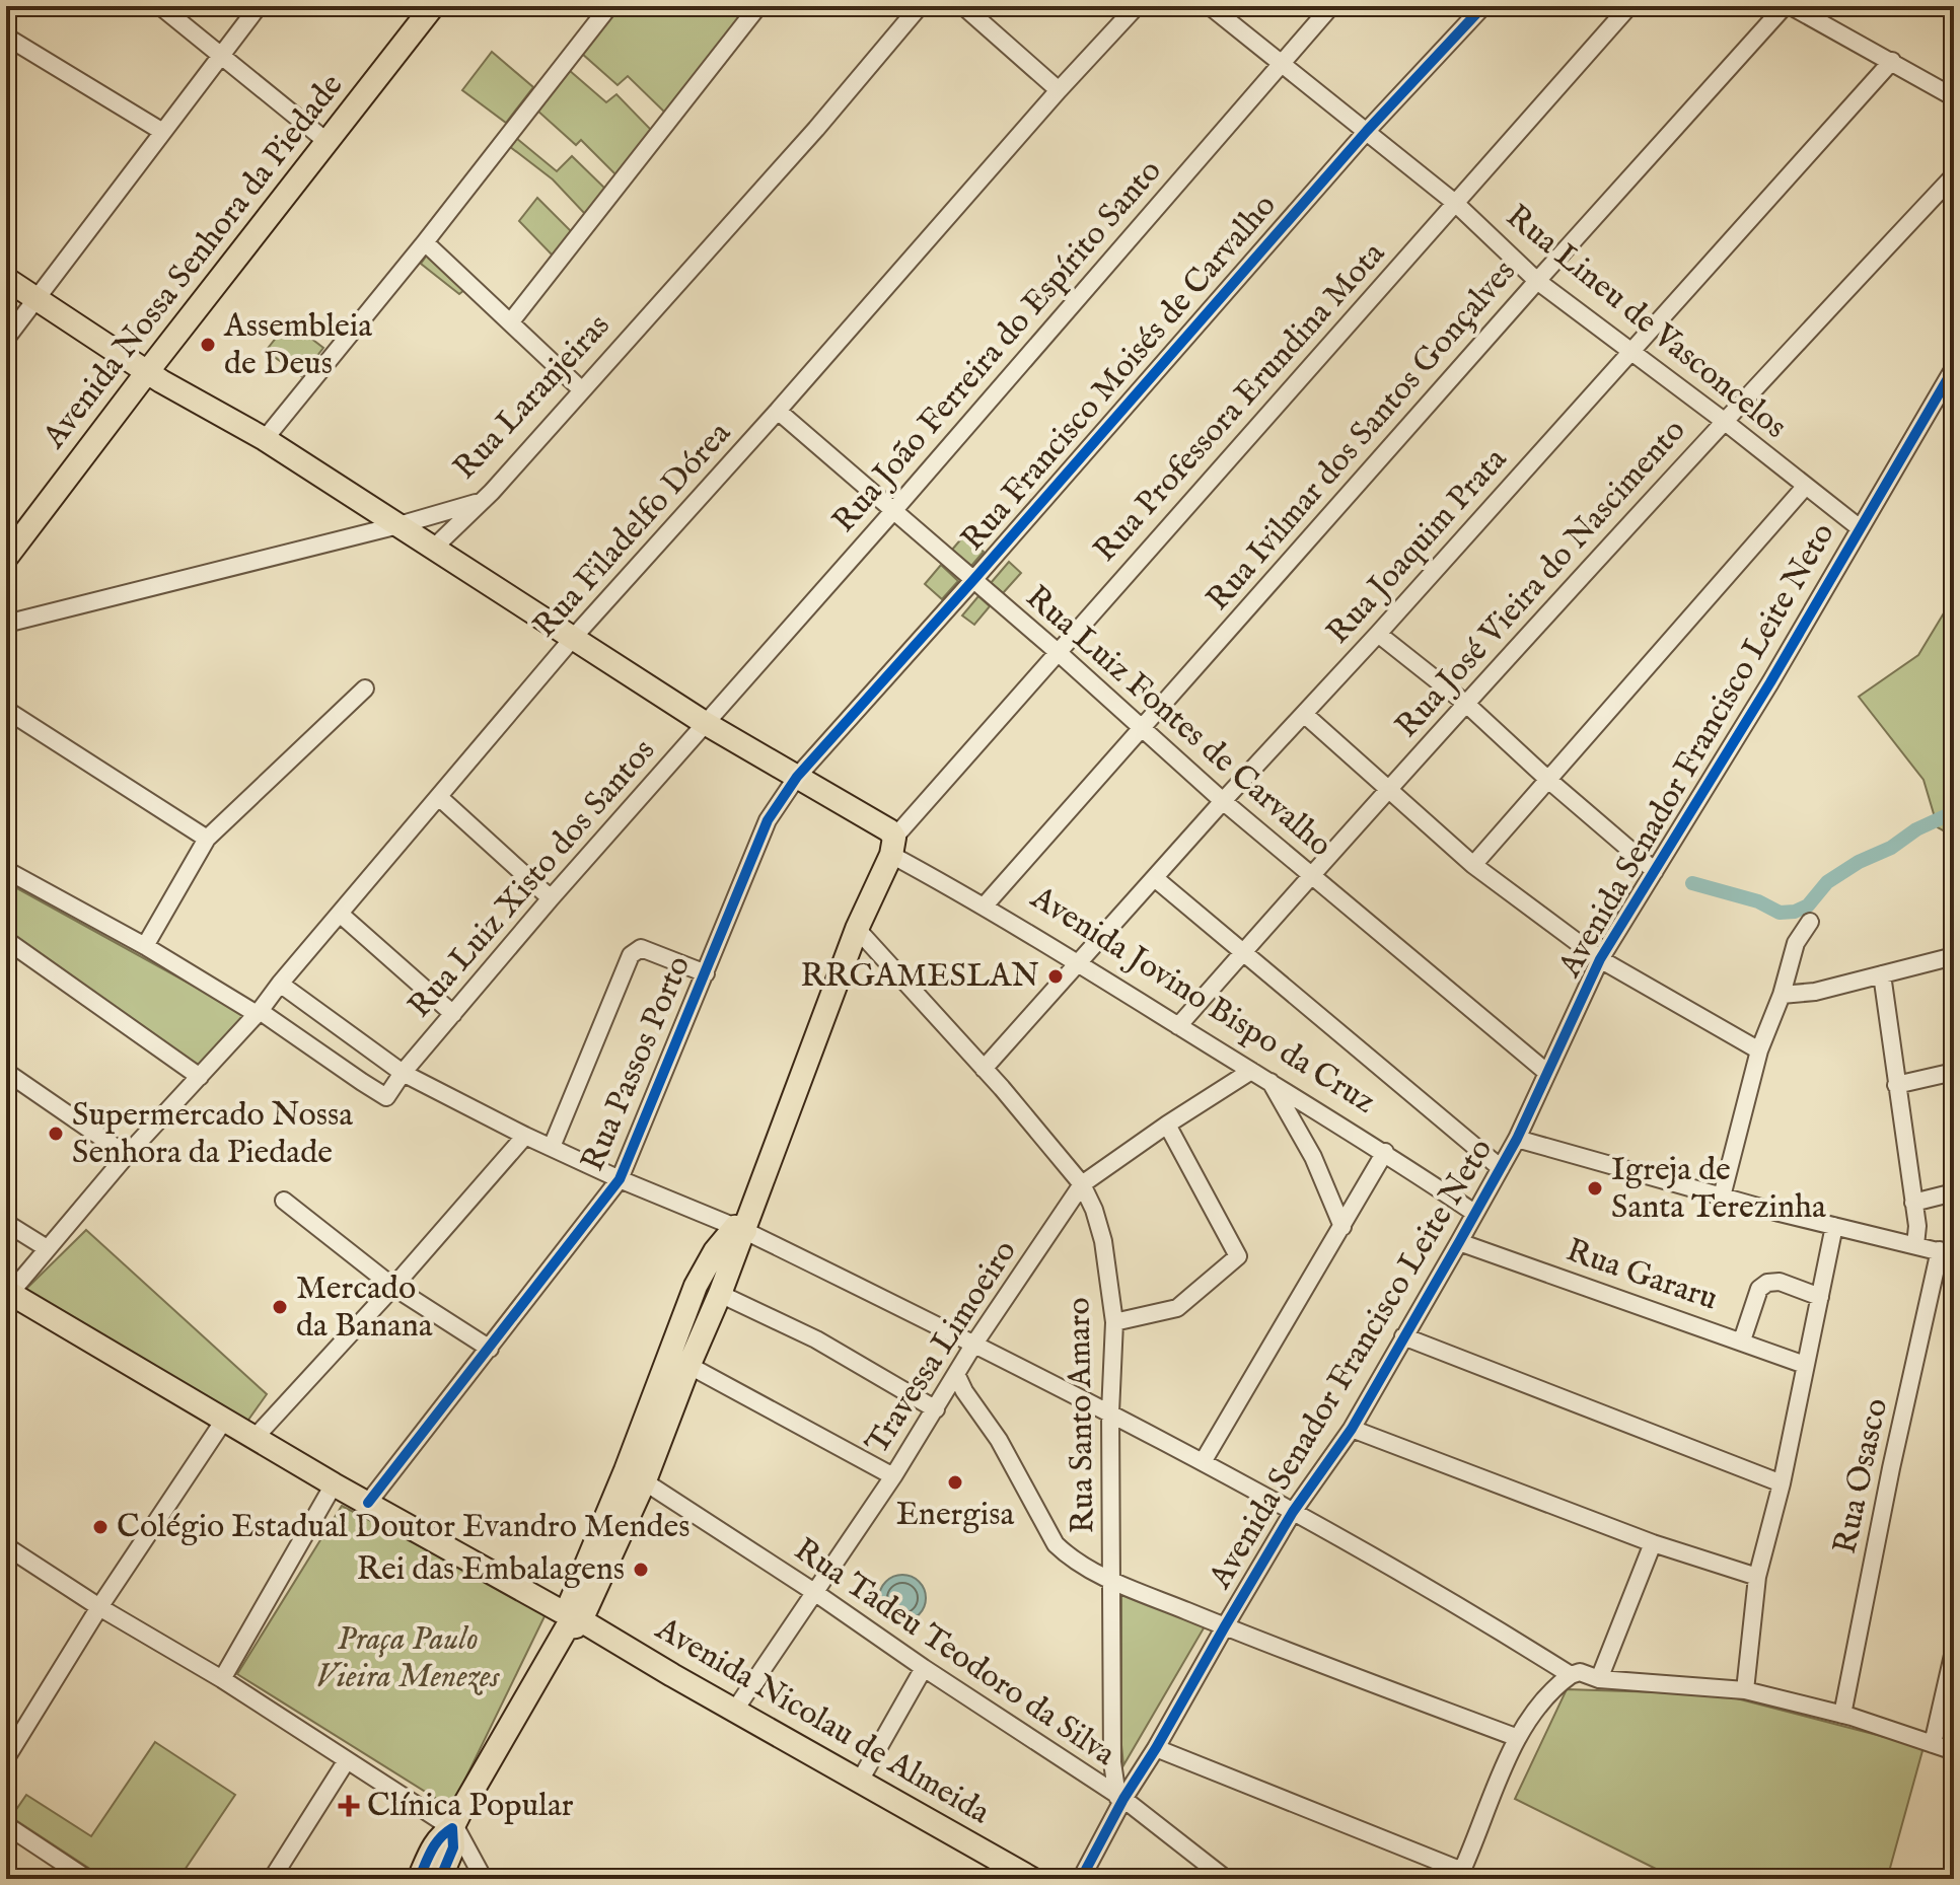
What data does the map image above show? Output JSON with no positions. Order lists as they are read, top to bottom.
{
  "streets": {
    "main road": ["Avenida Nossa Senhora da Piedade", "Avenida Jovino Bispo da Cruz", "Avenida Nicolau de Almeida"],
    "street": [
      "Rua Lineu de Vasconcelos",
      "Rua João Ferreira do Espírito Santo",
      "Rua Francisco Moisés de Carvalho",
      "Rua Laranjeiras",
      "Rua Professora Erundina Mota",
      "Rua Ivilmar dos Santos Gonçalves",
      "Rua Filadelfo Dórea",
      "Rua Joaquim Prata",
      "Rua José Vieira do Nascimento",
      "Rua Luiz Fontes de Carvalho",
      "Avenida Senador Francisco Leite Neto",
      "Rua Luiz Xisto dos Santos",
      "Rua Passos Porto",
      "Rua Gararu",
      "Travessa Limoeiro",
      "Rua Santo Amaro",
      "Rua Osasco",
      "Rua Tadeu Teodoro da Silva"
    ]
  },
  "crossings": [
    ["Avenida Nossa Senhora da Piedade", "Avenida Jovino Bispo da Cruz"],
    ["Rua Lineu de Vasconcelos", "Rua João Ferreira do Espírito Santo"],
    ["Rua Lineu de Vasconcelos", "Rua Francisco Moisés de Carvalho"],
    ["Rua Lineu de Vasconcelos", "Rua Professora Erundina Mota"],
    ["Rua Lineu de Vasconcelos", "Rua Ivilmar dos Santos Gonçalves"],
    ["Rua Lineu de Vasconcelos", "Rua Joaquim Prata"],
    ["Rua Lineu de Vasconcelos", "Rua José Vieira do Nascimento"],
    ["Rua Lineu de Vasconcelos", "Avenida Senador Francisco Leite Neto"],
    ["Rua João Ferreira do Espírito Santo", "Rua Luiz Fontes de Carvalho"],
    ["Rua João Ferreira do Espírito Santo", "Rua Luiz Xisto dos Santos"],
    ["Rua João Ferreira do Espírito Santo", "Avenida Jovino Bispo da Cruz"],
    ["Rua Francisco Moisés de Carvalho", "Rua Luiz Fontes de Carvalho"],
    ["Rua Francisco Moisés de Carvalho", "Avenida Jovino Bispo da Cruz"],
    ["Rua Francisco Moisés de Carvalho", "Rua Passos Porto"],
    ["Rua Laranjeiras", "Avenida Jovino Bispo da Cruz"],
    ["Rua Professora Erundina Mota", "Rua Luiz Fontes de Carvalho"],
    ["Rua Professora Erundina Mota", "Avenida Jovino Bispo da Cruz"],
    ["Rua Ivilmar dos Santos Gonçalves", "Rua Luiz Fontes de Carvalho"],
    ["Rua Ivilmar dos Santos Gonçalves", "Avenida Jovino Bispo da Cruz"],
    ["Rua Filadelfo Dórea", "Rua Luiz Fontes de Carvalho"],
    ["Rua Filadelfo Dórea", "Rua Luiz Xisto dos Santos"],
    ["Rua Filadelfo Dórea", "Avenida Jovino Bispo da Cruz"],
    ["Rua Joaquim Prata", "Rua Luiz Fontes de Carvalho"],
    ["Rua Joaquim Prata", "Avenida Jovino Bispo da Cruz"],
    ["Rua Joaquim Prata", "Rua Santo Amaro"],
    ["Rua José Vieira do Nascimento", "Rua Luiz Fontes de Carvalho"],
    ["Rua José Vieira do Nascimento", "Avenida Jovino Bispo da Cruz"],
    ["Rua Luiz Fontes de Carvalho", "Avenida Senador Francisco Leite Neto"],
    ["Avenida Senador Francisco Leite Neto", "Avenida Jovino Bispo da Cruz"],
    ["Avenida Senador Francisco Leite Neto", "Rua Gararu"],
    ["Avenida Senador Francisco Leite Neto", "Rua Santo Amaro"],
    ["Avenida Senador Francisco Leite Neto", "Rua Tadeu Teodoro da Silva"],
    ["Rua Luiz Xisto dos Santos", "Avenida Jovino Bispo da Cruz"],
    ["Avenida Jovino Bispo da Cruz", "Rua Passos Porto"],
    ["Avenida Jovino Bispo da Cruz", "Travessa Limoeiro"],
    ["Travessa Limoeiro", "Rua Santo Amaro"],
    ["Travessa Limoeiro", "Rua Tadeu Teodoro da Silva"],
    ["Travessa Limoeiro", "Avenida Nicolau de Almeida"],
    ["Rua Santo Amaro", "Rua Tadeu Teodoro da Silva"]
  ],
  "parks": ["Praça Paulo Vieira Menezes"],
  "places": {
    "other": [
      "Assembleia de Deus",
      "RRGAMESLAN",
      "Supermercado Nossa Senhora da Piedade",
      "Igreja de Santa Terezinha",
      "Mercado da Banana",
      "Energisa",
      "Colégio Estadual Doutor Evandro Mendes",
      "Rei das Embalagens"
    ],
    "health": ["Clínica Popular"]
  }
}
